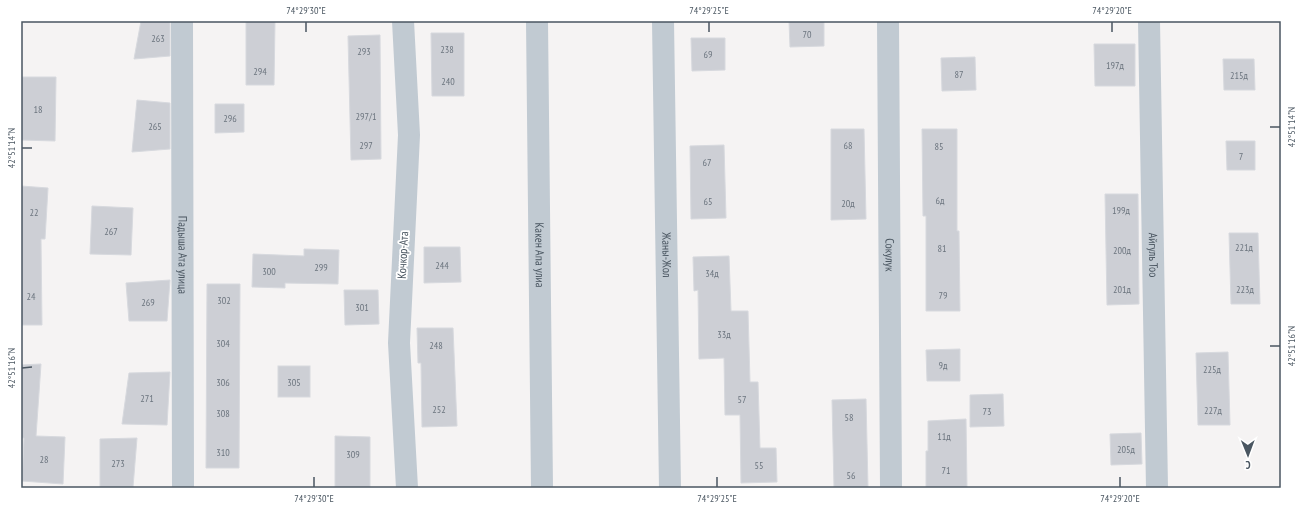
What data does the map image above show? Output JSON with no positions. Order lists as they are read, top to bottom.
{
  "streets": {
    "street": [
      "Какен Апа улиа",
      "Жаны-Жол",
      "Сокулук",
      "Падыша Ата улица",
      "Кочкор-Ата",
      "Айгуль Тоо"
    ]
  },
  "house_numbers": [
    "70",
    "263",
    "238",
    "293",
    "69",
    "197д",
    "294",
    "87",
    "215д",
    "240",
    "18",
    "297/1",
    "296",
    "265",
    "297",
    "68",
    "85",
    "7",
    "67",
    "6д",
    "65",
    "20д",
    "199д",
    "22",
    "267",
    "221д",
    "81",
    "200д",
    "244",
    "299",
    "300",
    "34д",
    "201д",
    "223д",
    "79",
    "24",
    "302",
    "269",
    "301",
    "33д",
    "304",
    "248",
    "9д",
    "225д",
    "306",
    "305",
    "271",
    "57",
    "252",
    "227д",
    "73",
    "308",
    "58",
    "11д",
    "205д",
    "310",
    "309",
    "28",
    "273",
    "55",
    "71",
    "56"
  ],
  "north": "bottom",
  "coordinates": [
    "74°29'30\"E",
    "74°29'25\"E",
    "74°29'20\"E",
    "42°51'14\"N",
    "42°51'16\"N"
  ]
}
